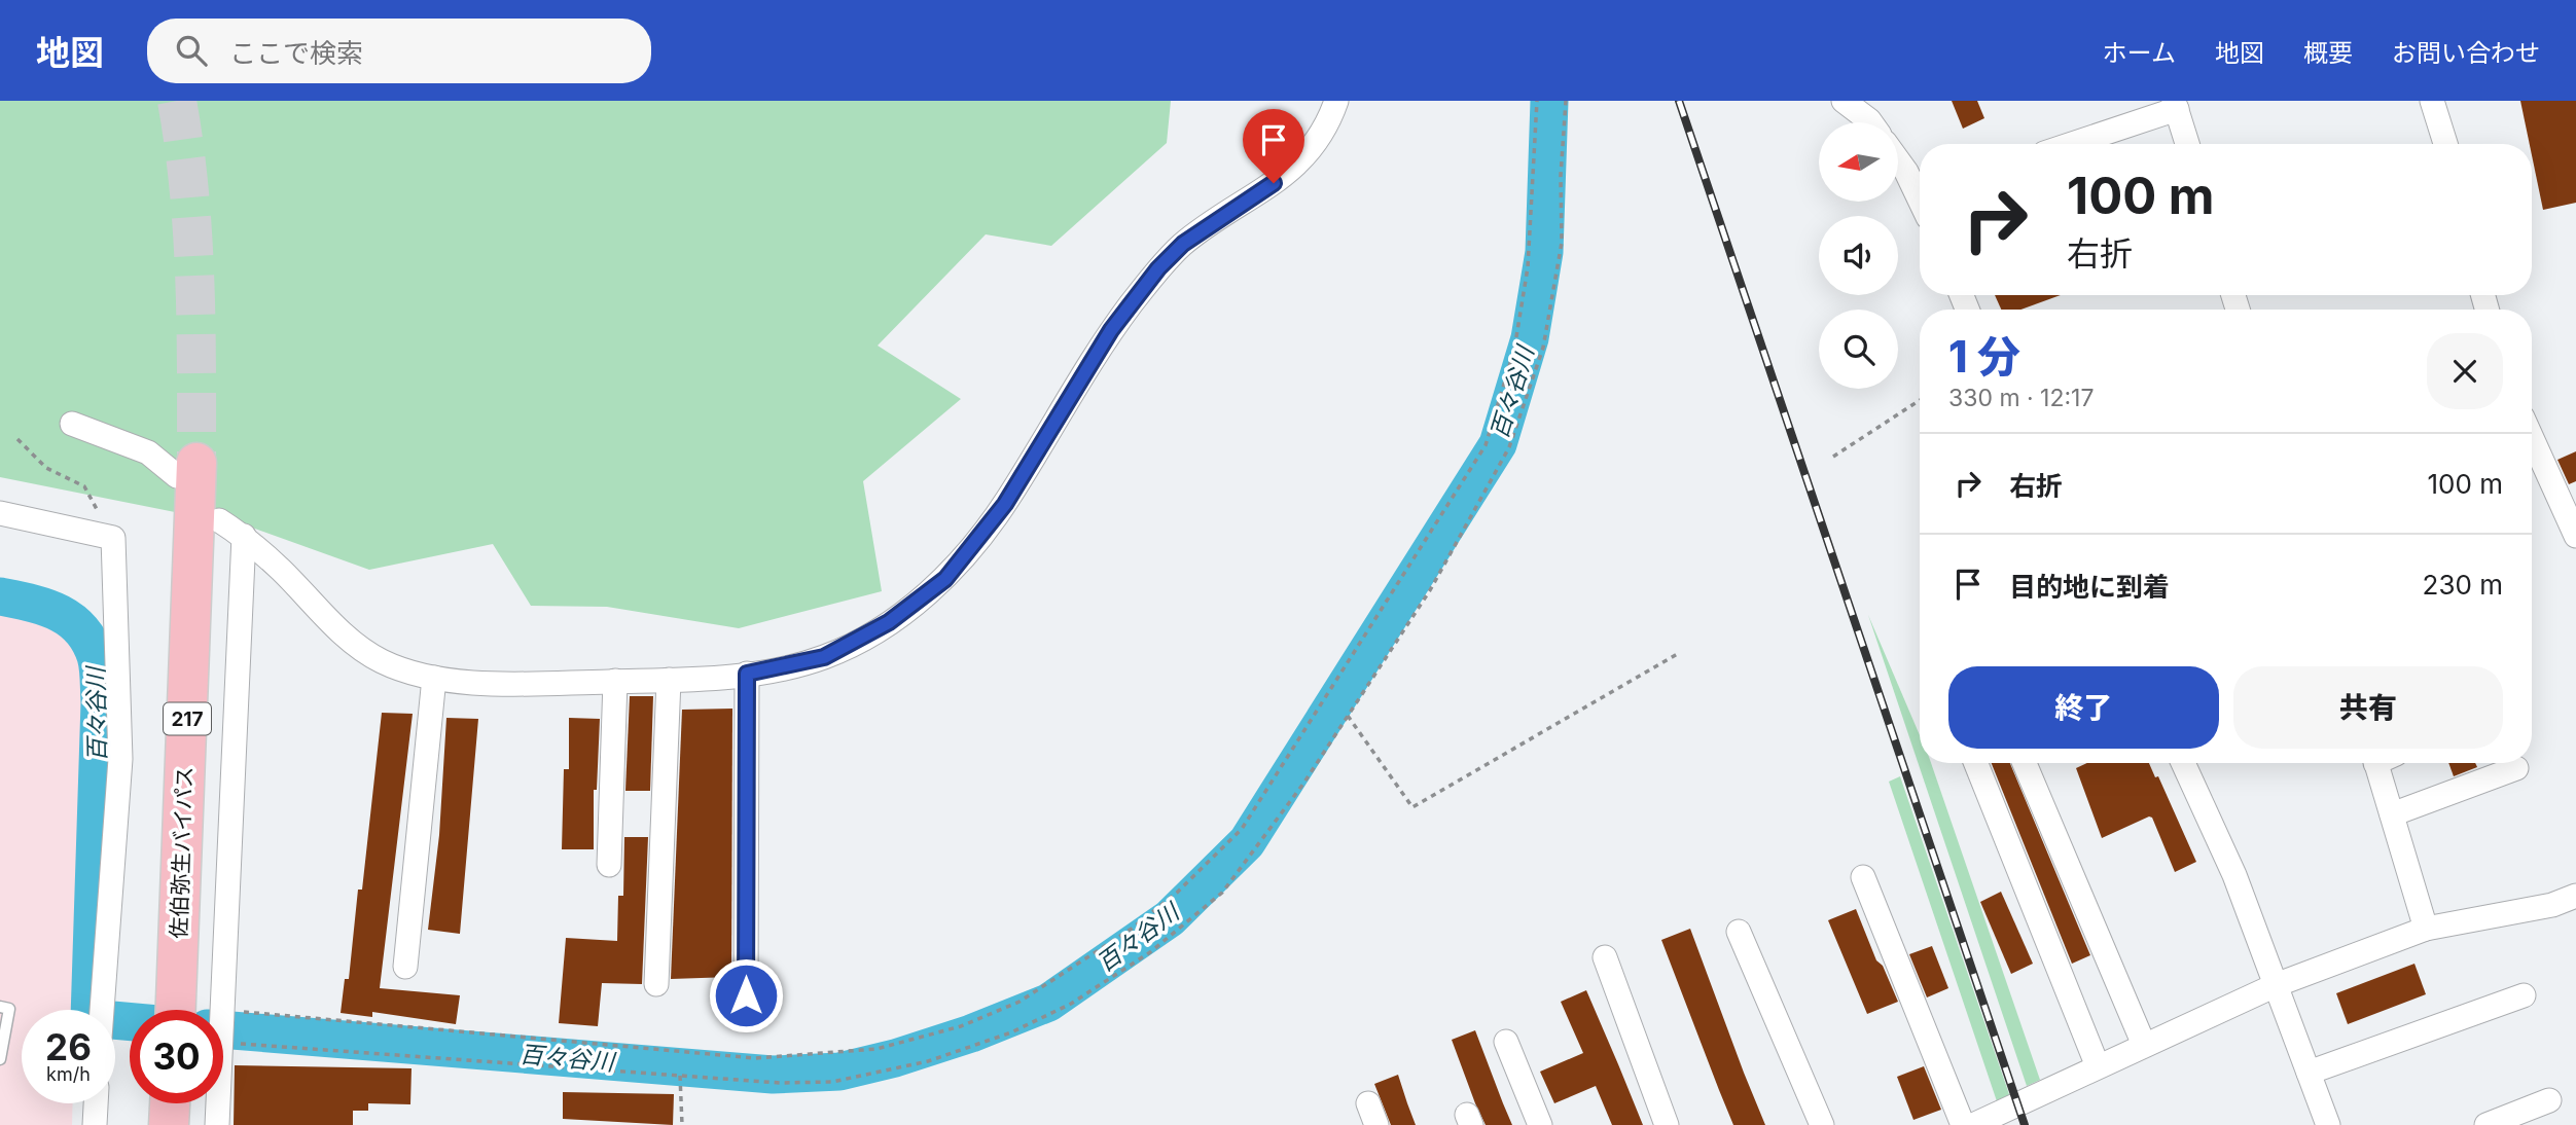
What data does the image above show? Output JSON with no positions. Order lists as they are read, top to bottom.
{
  "streets": {
    "highway": ["217", "佐伯弥生バイパス"]
  },
  "water": ["百々谷川"],
  "north": "left",
  "page": {
    "header": "地図",
    "search": "ここで検索",
    "nav": [
      "ホーム",
      "地図",
      "概要",
      "お問い合わせ"
    ],
    "turn": ["100 m", "右折"],
    "heading": ["1 分", "330 m · 12:17"],
    "list": [
      {
        "name": "右折",
        "value": "100 m"
      },
      {
        "name": "目的地に到着",
        "value": "230 m"
      }
    ],
    "buttons": ["終了", "共有"],
    "speed": "26 km/h",
    "limit": "30"
  }
}
